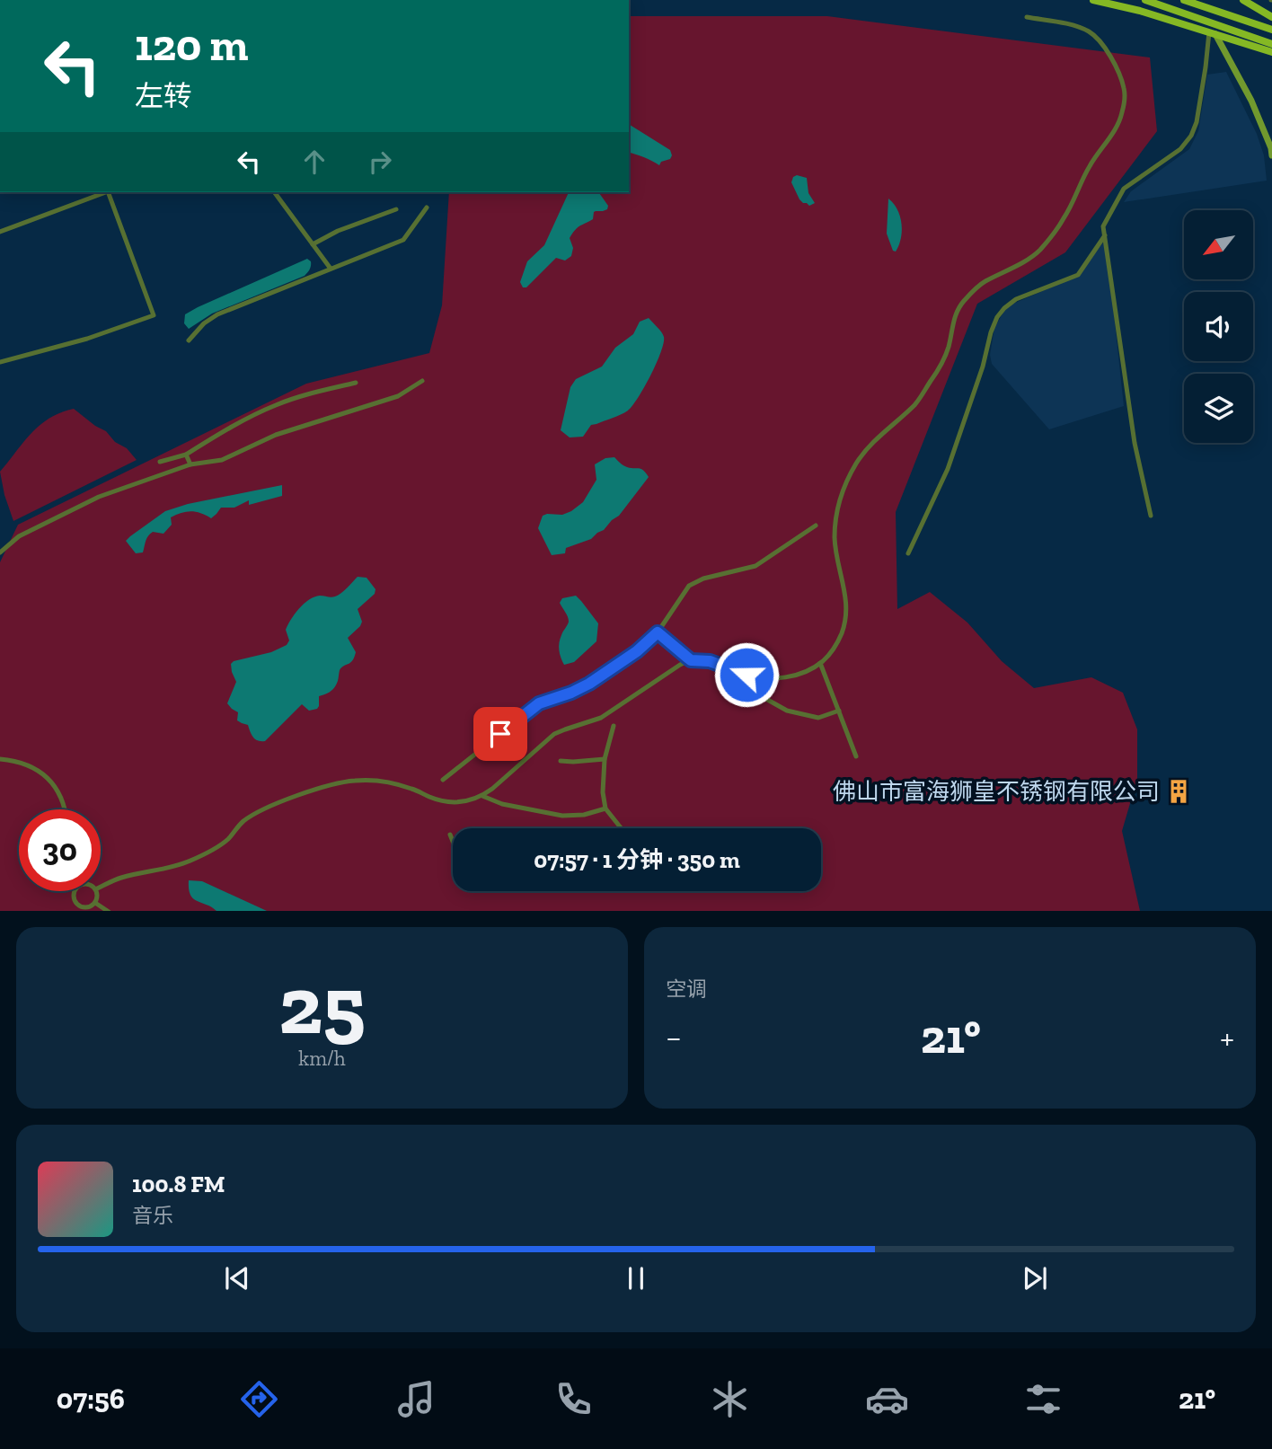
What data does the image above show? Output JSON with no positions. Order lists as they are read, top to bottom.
{
  "places": {
    "building": ["佛山市富海狮皇不锈钢有限公司"]
  },
  "north": "bottom left",
  "page": {
    "turn": ["120 m", "左转"],
    "limit": "30",
    "trip": "07:57 · 1 分钟 · 350 m",
    "tile": [
      ["25", "km/h"],
      "空调"
    ],
    "heat": ["−", "21°", "+"],
    "song": ["100.8 FM", "音乐"],
    "tabs": ["07:56", "21°"]
  }
}
